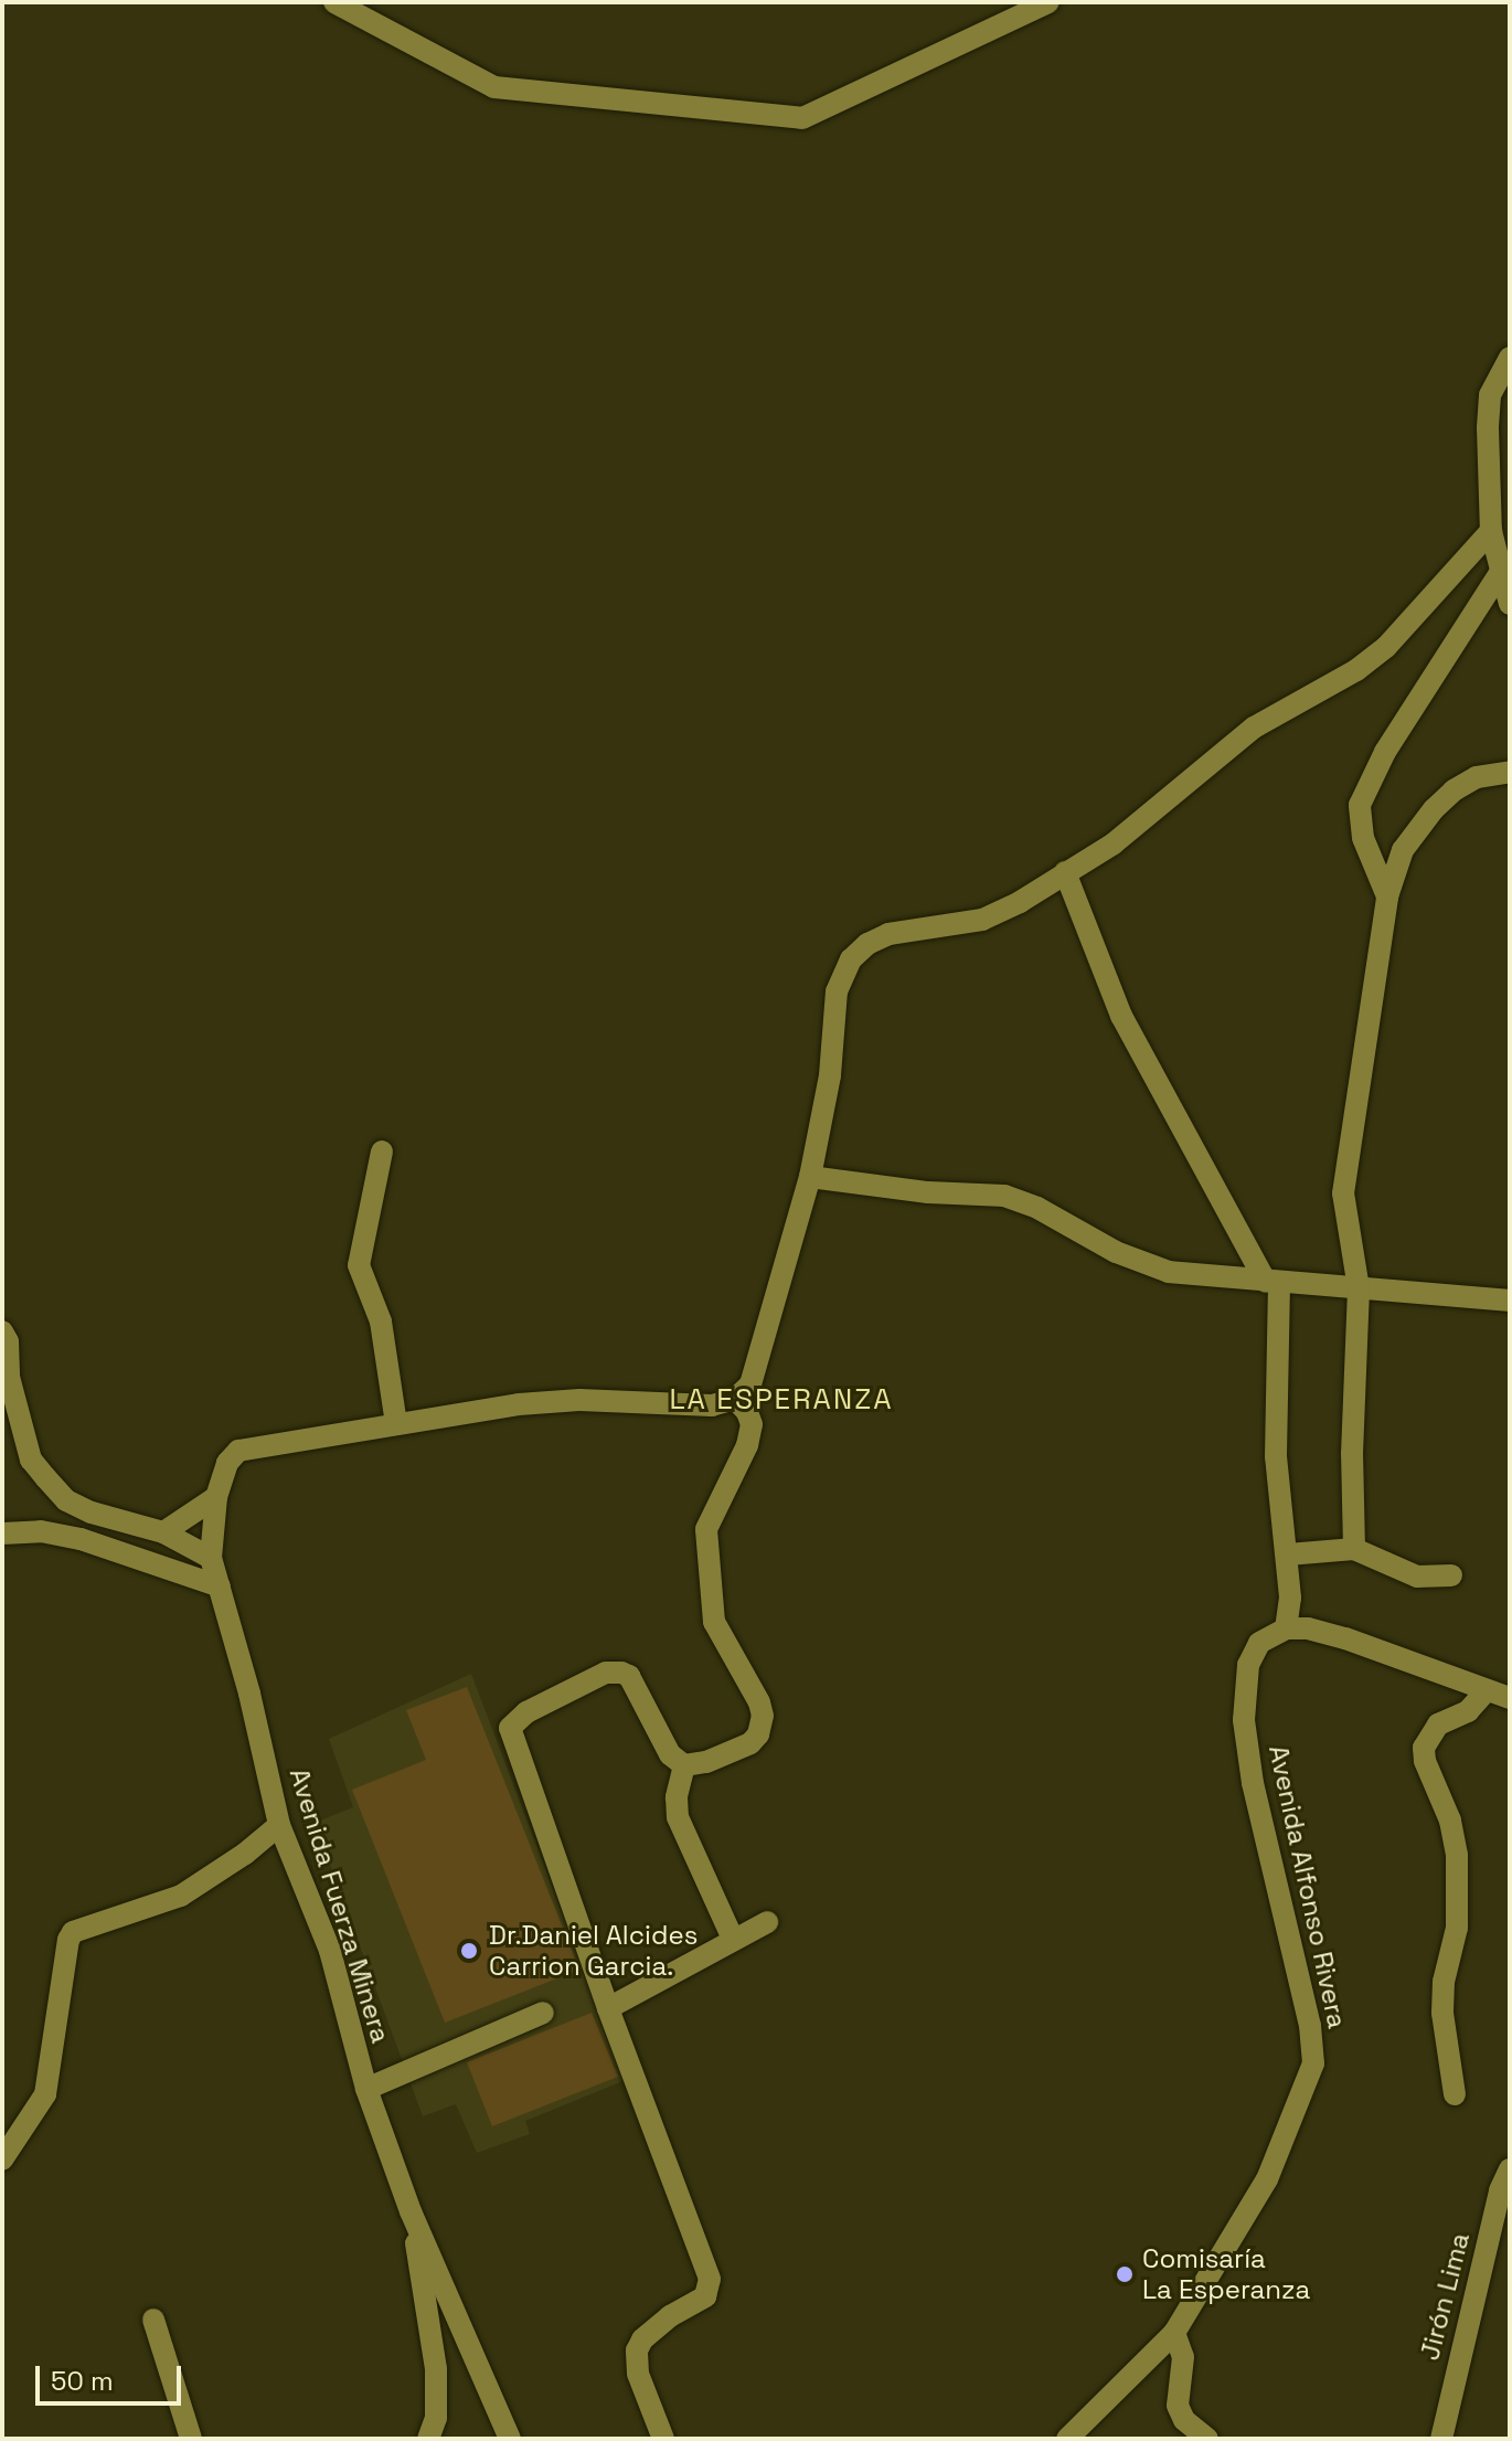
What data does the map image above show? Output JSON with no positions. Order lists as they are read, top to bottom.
{
  "streets": {
    "street": ["Avenida Alfonso Rivera", "Avenida Fuerza Minera", "Jirón Lima"]
  },
  "districts": ["LA ESPERANZA"],
  "places": ["Dr.Daniel Alcides Carrion Garcia.", "Comisaría La Esperanza"],
  "scale_bar": "50 m"
}
